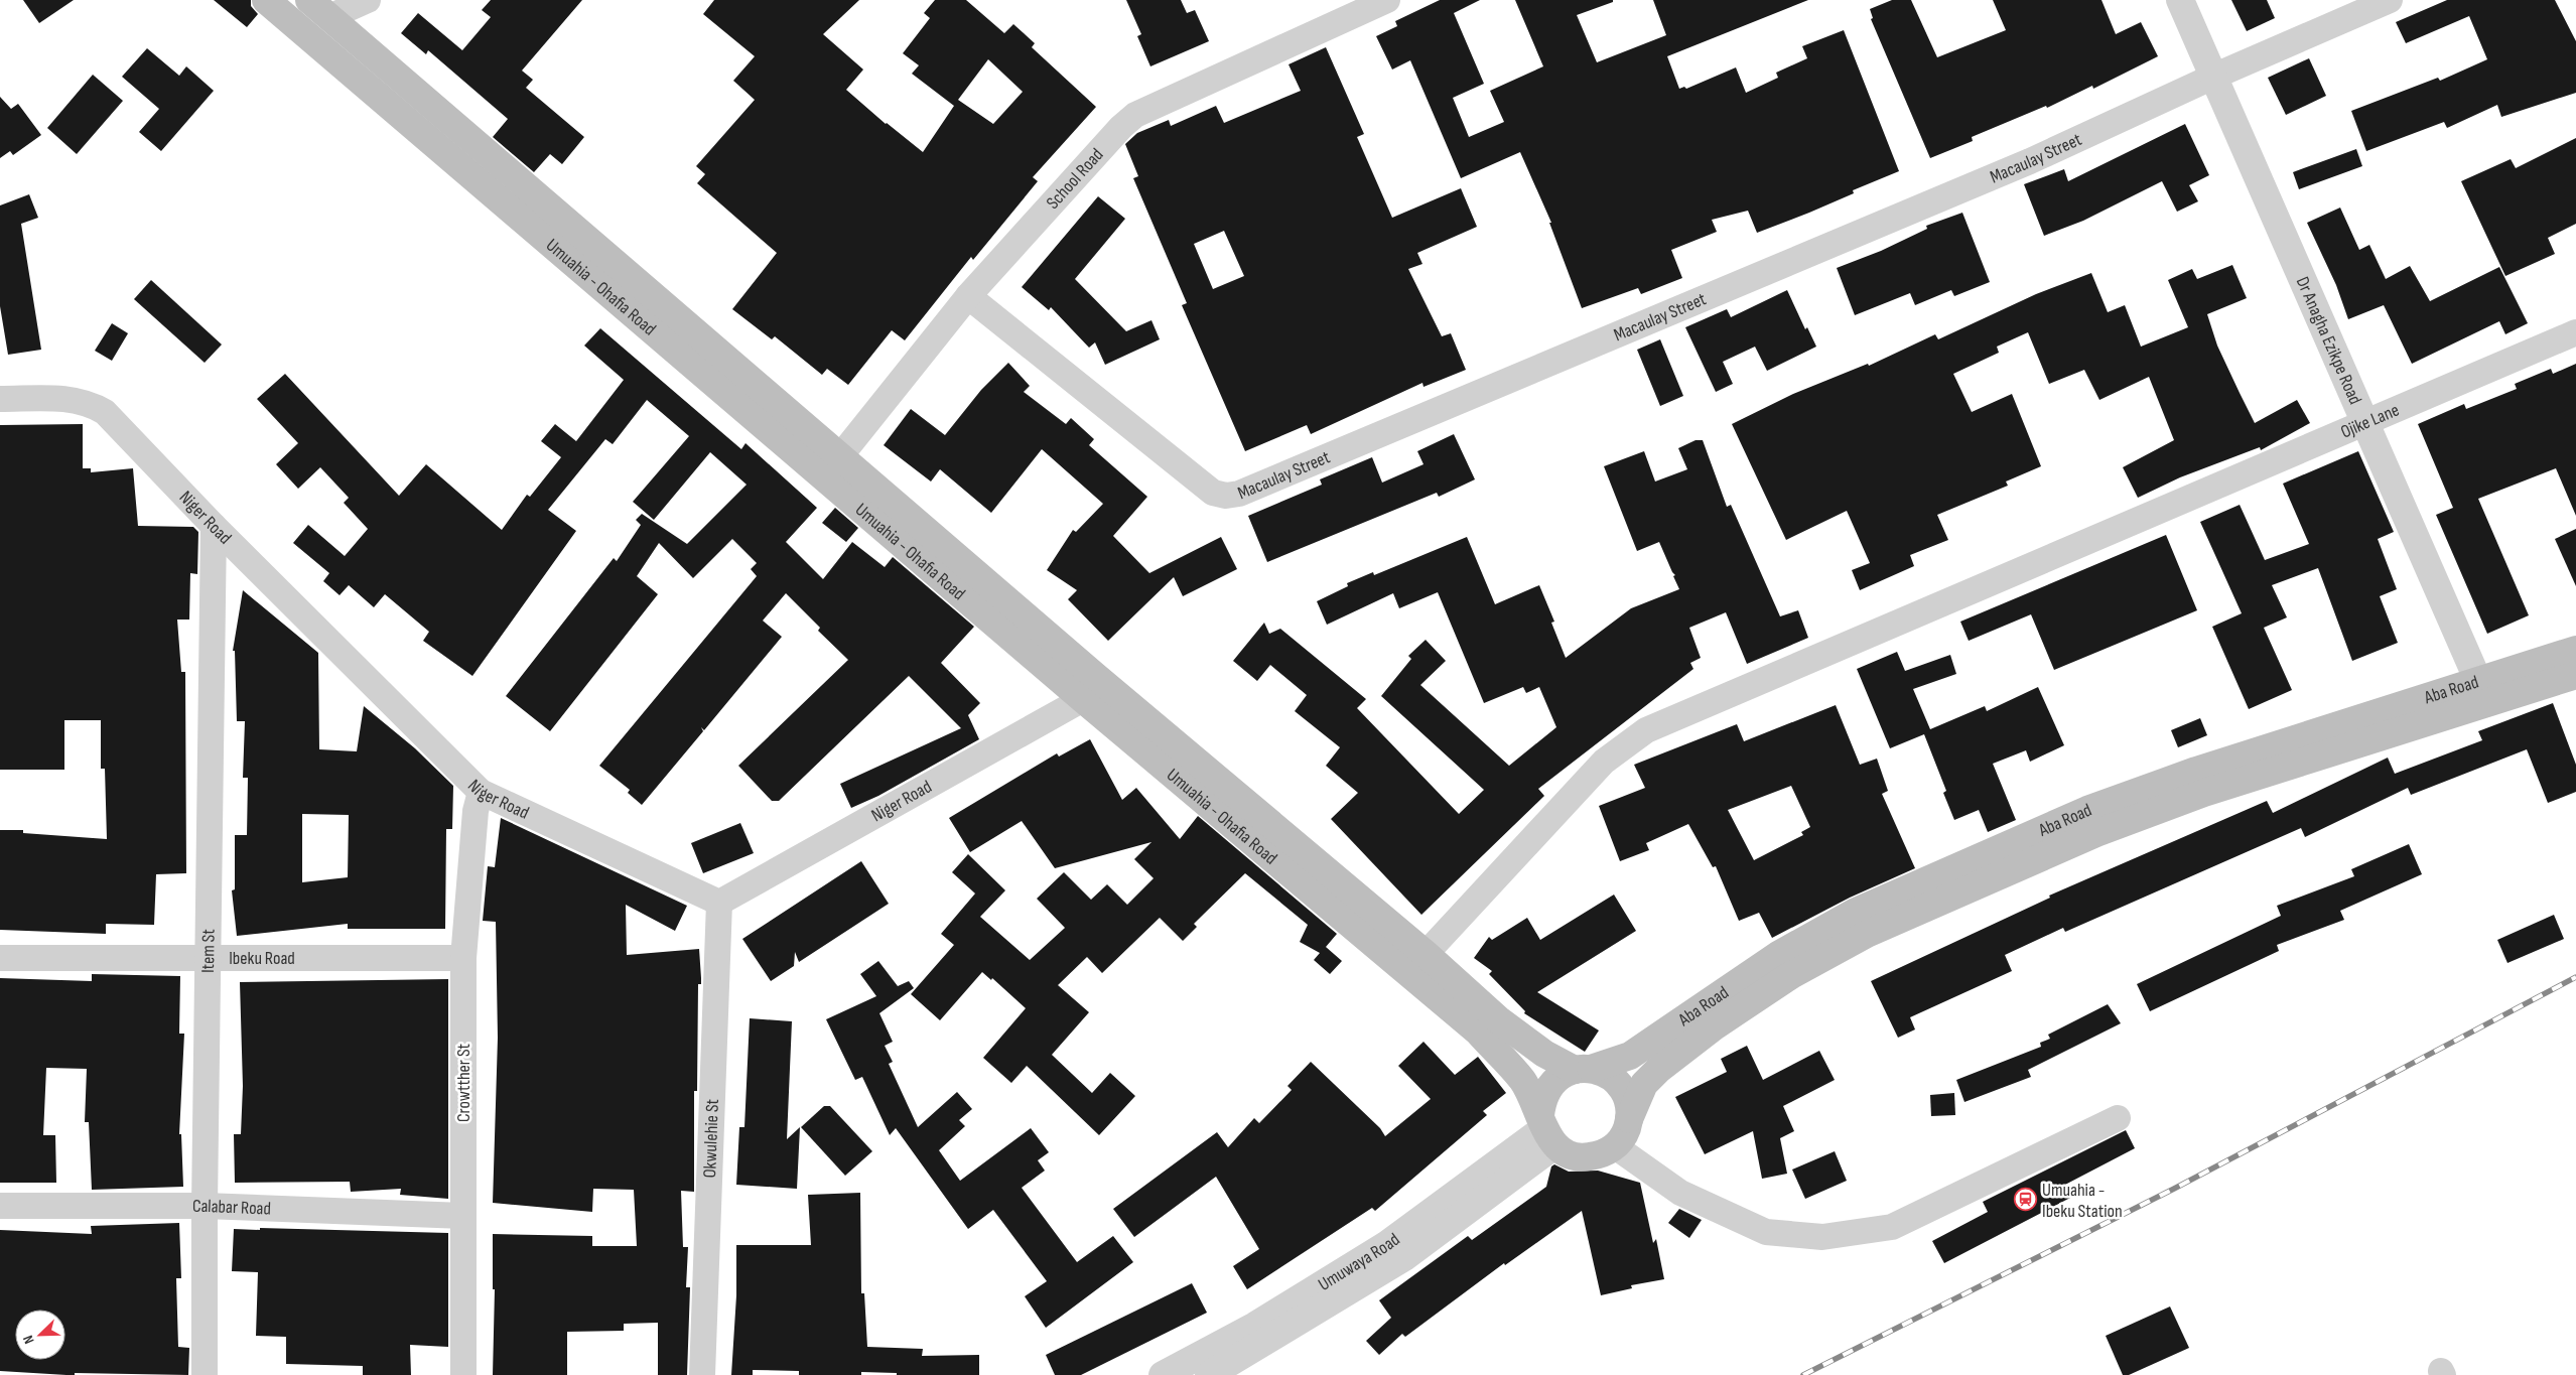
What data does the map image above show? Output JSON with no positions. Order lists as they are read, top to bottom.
{
  "streets": {
    "main road": ["Umuahia - Ohafia Road", "Aba Road"],
    "street": [
      "Macaulay Street",
      "School Road",
      "Dr Anagha Ezikpe Road",
      "Ojike Lane",
      "Niger Road",
      "Item St",
      "Ibeku Road",
      "Crowtther St",
      "Okwulehie St",
      "Calabar Road",
      "Umuwaya Road"
    ]
  },
  "crossings": [
    ["Macaulay Street", "School Road"],
    ["Macaulay Street", "Dr Anagha Ezikpe Road"],
    ["School Road", "Umuahia - Ohafia Road"],
    ["Umuahia - Ohafia Road", "Ojike Lane"],
    ["Umuahia - Ohafia Road", "Niger Road"],
    ["Umuahia - Ohafia Road", "Aba Road"],
    ["Umuahia - Ohafia Road", "Umuwaya Road"],
    ["Dr Anagha Ezikpe Road", "Ojike Lane"],
    ["Dr Anagha Ezikpe Road", "Aba Road"],
    ["Niger Road", "Item St"],
    ["Niger Road", "Crowtther St"],
    ["Niger Road", "Okwulehie St"],
    ["Aba Road", "Umuwaya Road"],
    ["Item St", "Ibeku Road"],
    ["Item St", "Calabar Road"],
    ["Ibeku Road", "Crowtther St"],
    ["Crowtther St", "Calabar Road"]
  ],
  "places": {
    "station": ["Umuahia - Ibeku Station"]
  },
  "north": "bottom left"
}
